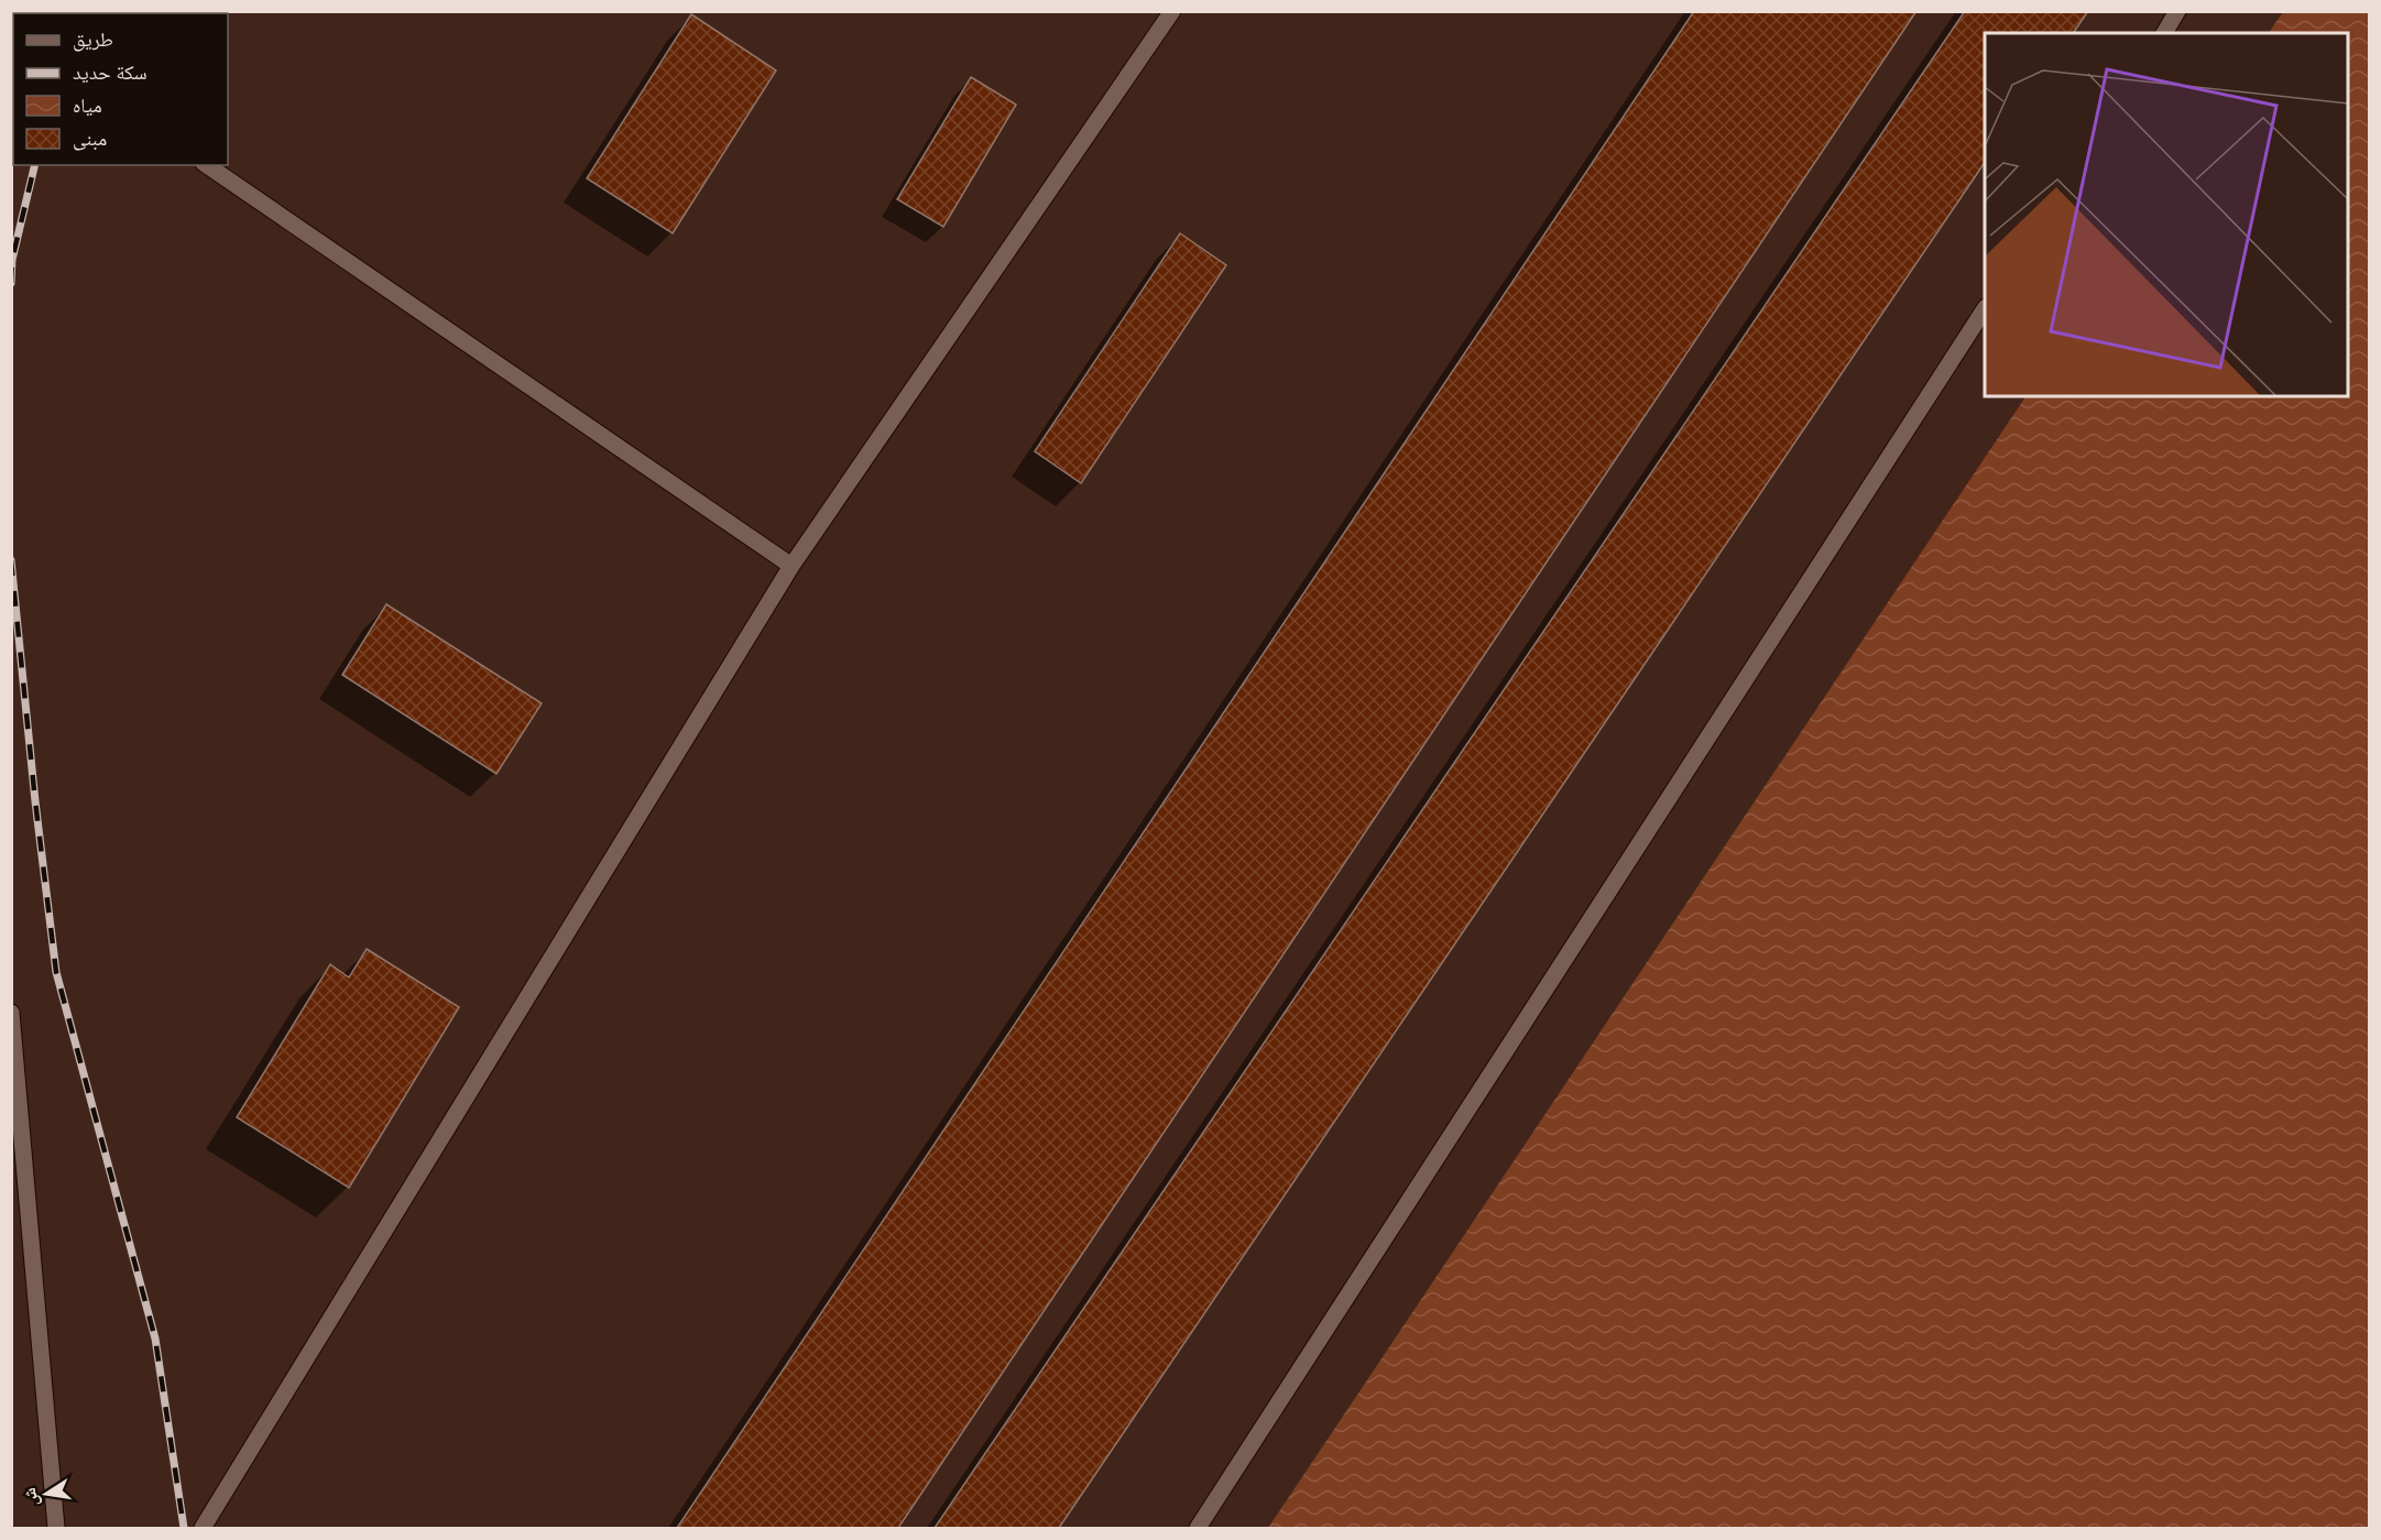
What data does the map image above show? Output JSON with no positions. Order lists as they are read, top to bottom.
{
  "legend": [
    "طريق",
    "سكة حديد",
    "مياه",
    "مبنى"
  ],
  "north": "left"
}
